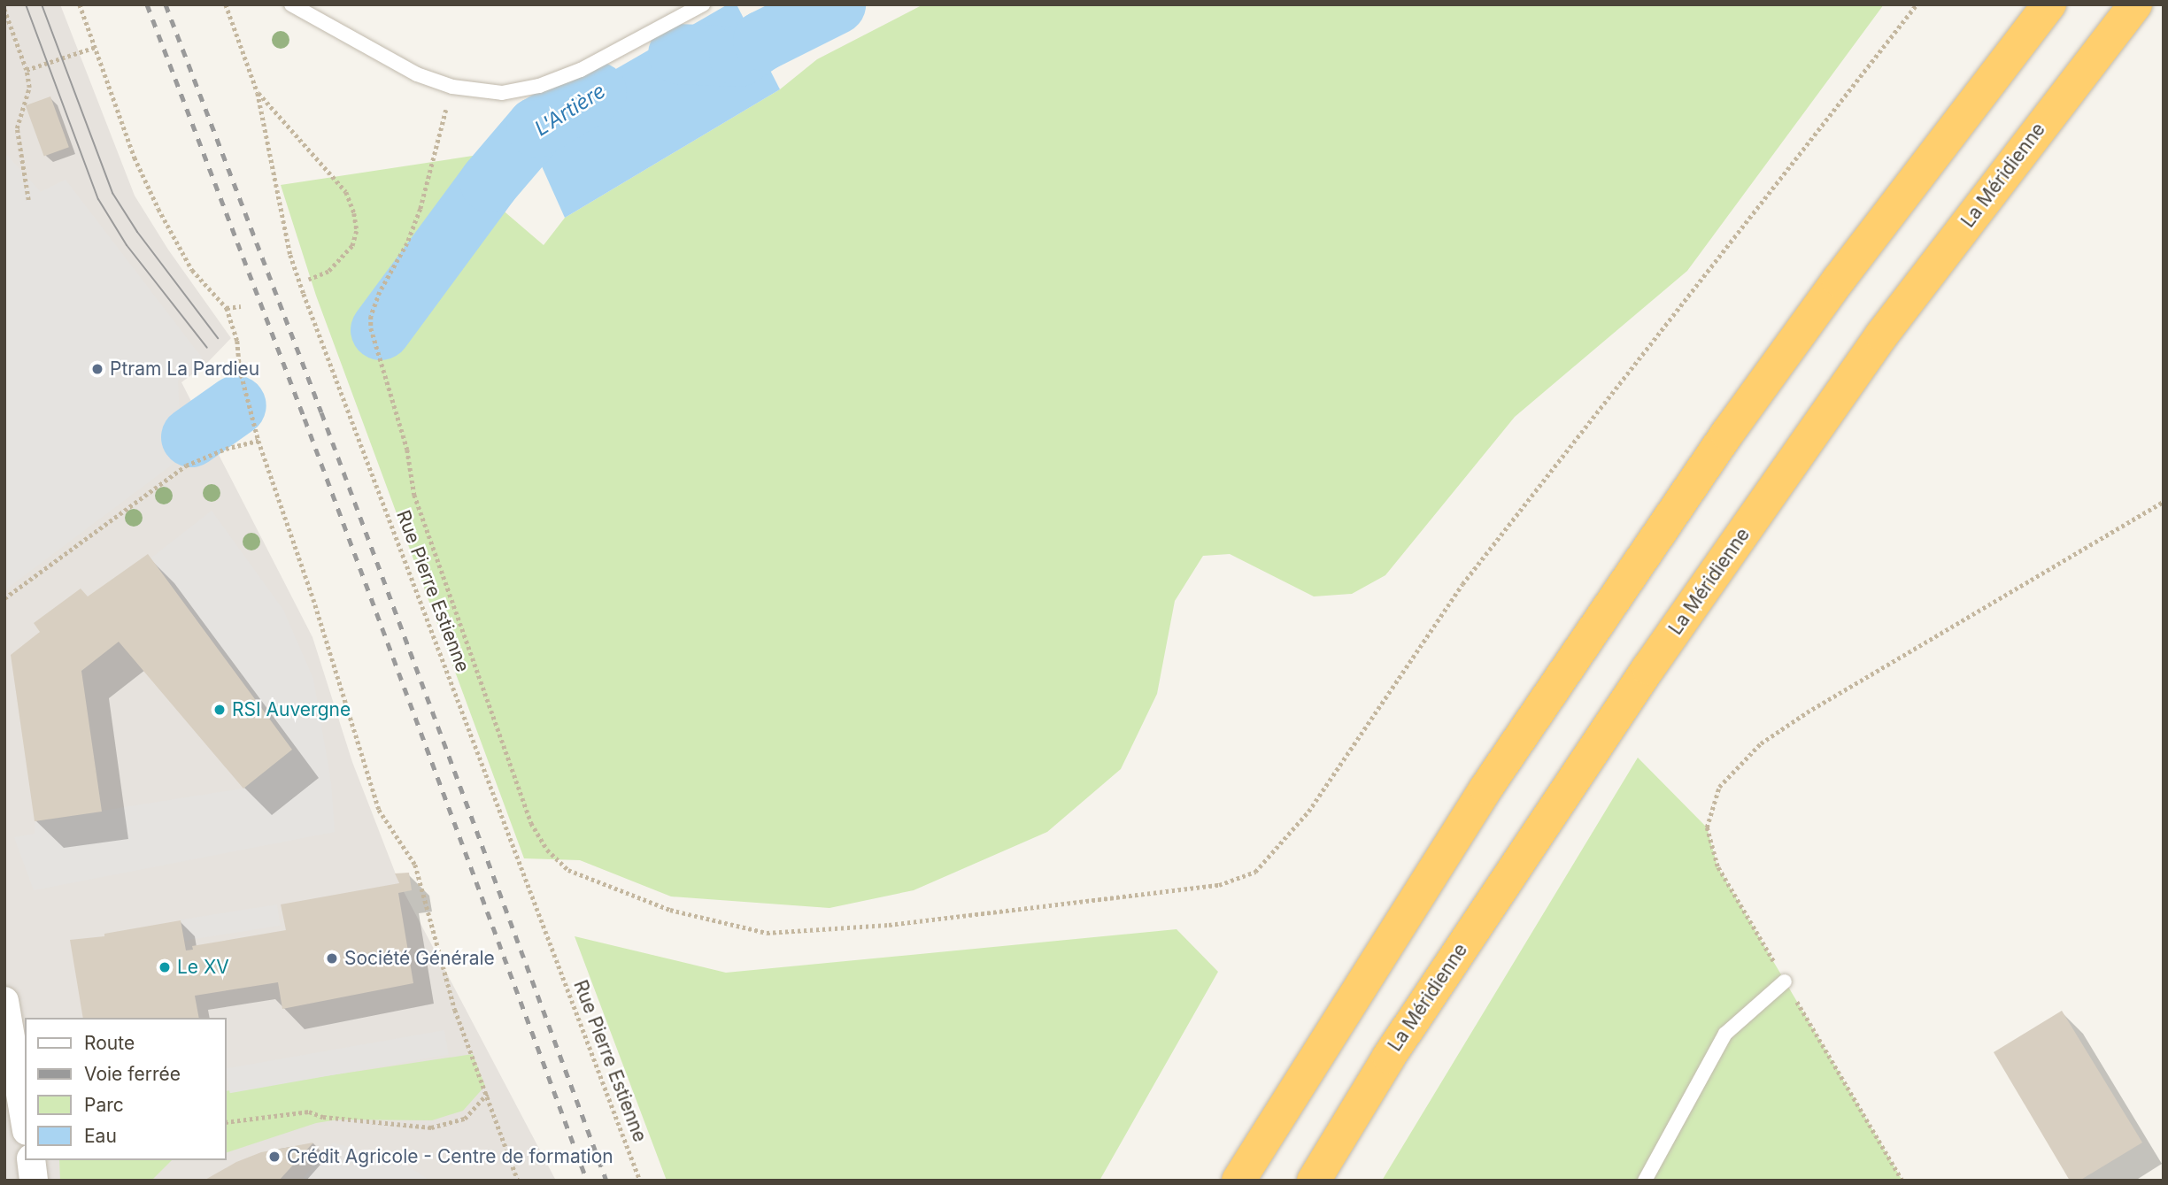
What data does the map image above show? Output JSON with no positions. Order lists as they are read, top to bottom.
{
  "streets": {
    "highway": ["La Méridienne"],
    "path": ["Rue Pierre Estienne"]
  },
  "water": ["L'Artière"],
  "places": [
    "Ptram La Pardieu",
    "RSI Auvergne",
    "Société Générale",
    "Le XV",
    "Crédit Agricole - Centre de formation"
  ],
  "legend": [
    "Route",
    "Voie ferrée",
    "Parc",
    "Eau"
  ]
}
